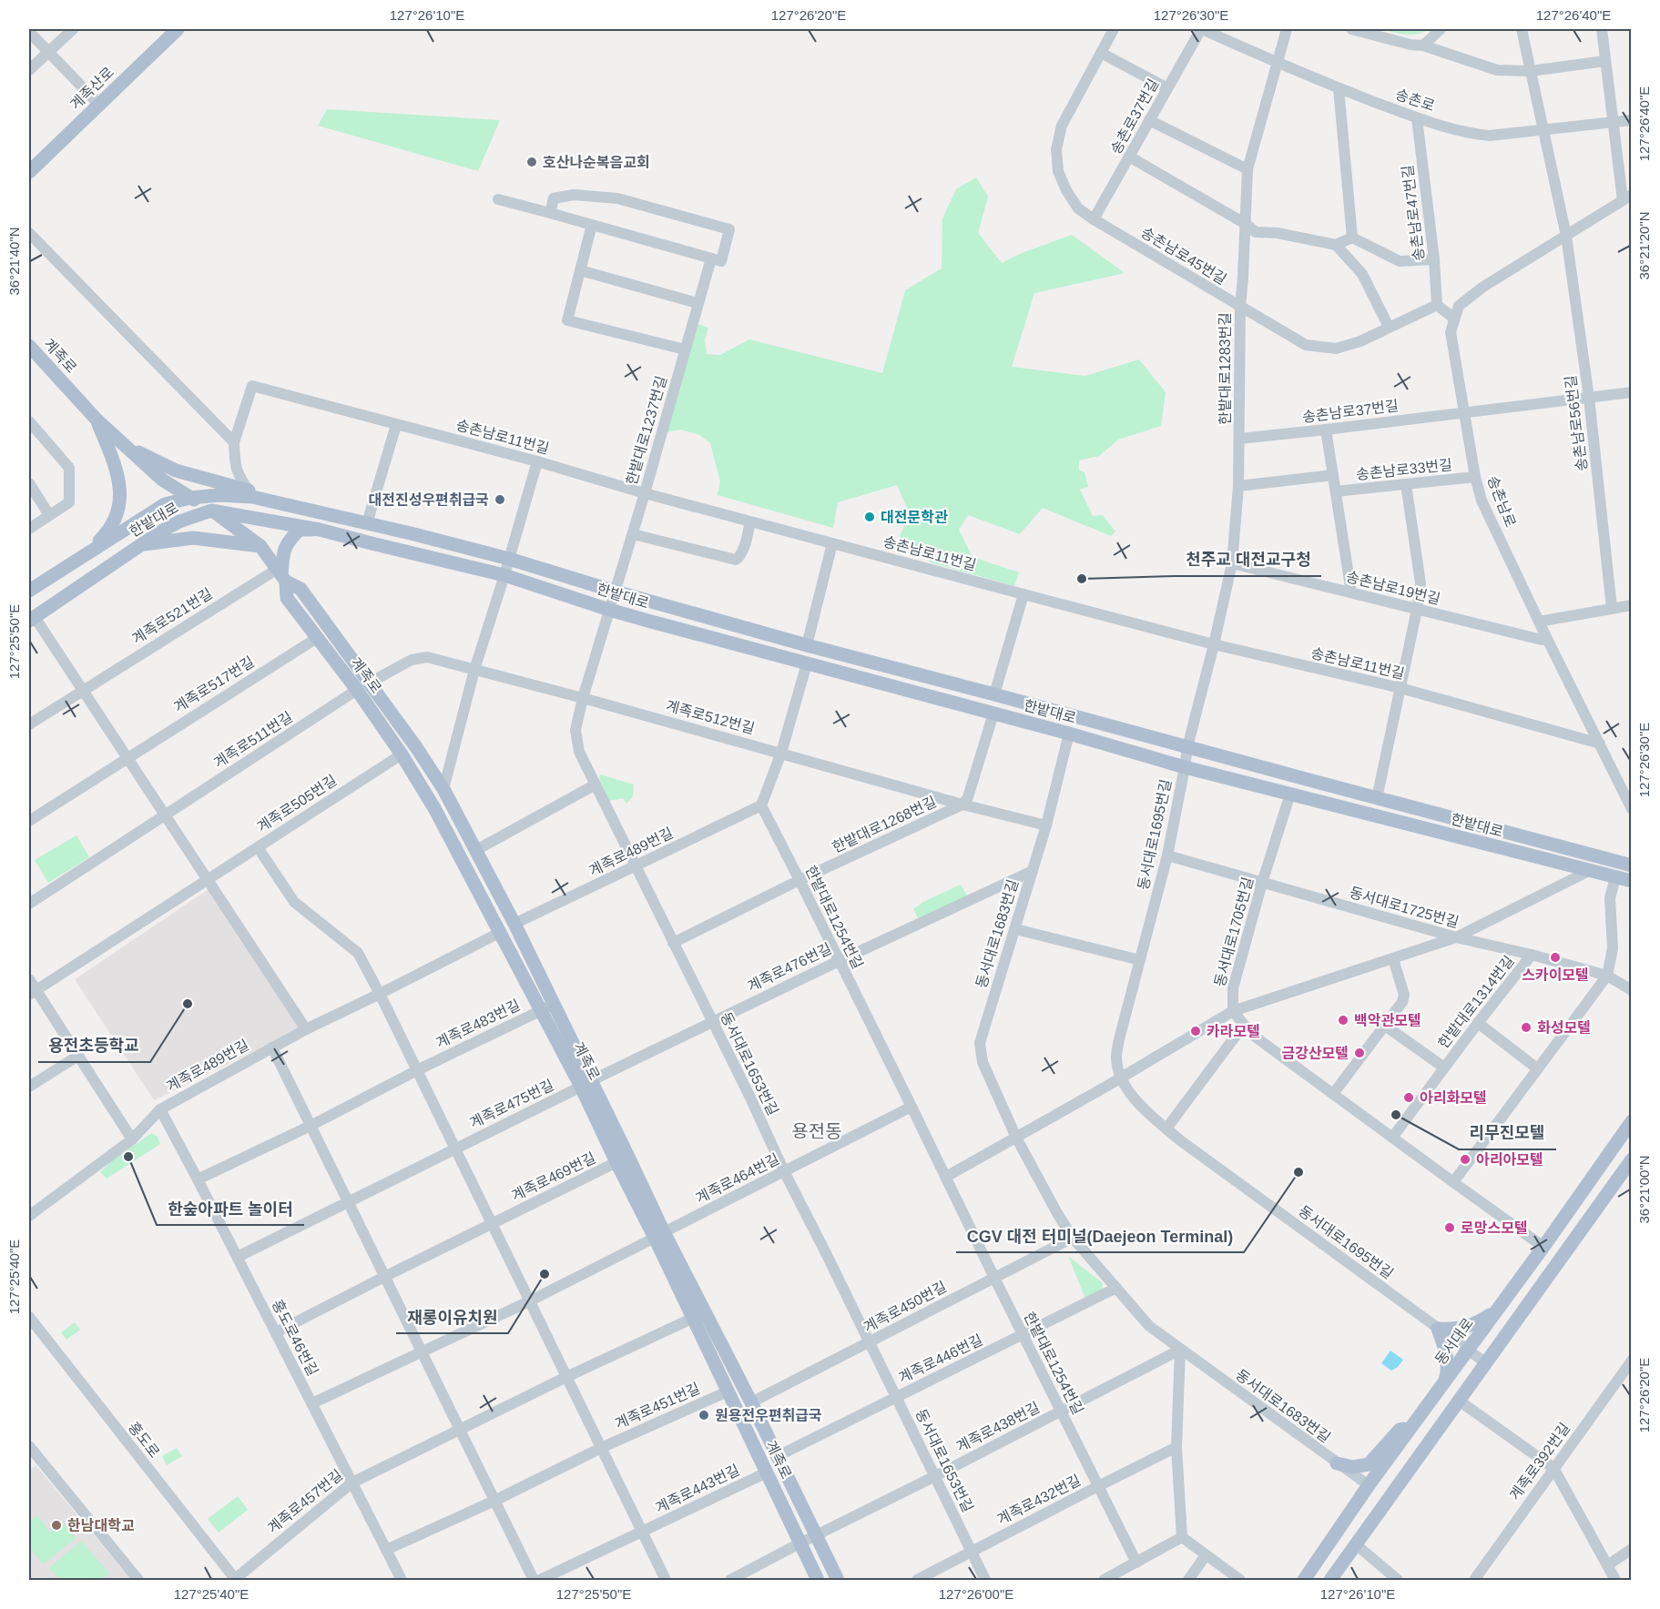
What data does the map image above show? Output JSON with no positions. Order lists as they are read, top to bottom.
{
  "streets": {
    "main road": [
      "계족산로",
      "계족로",
      "한밭대로",
      "동서대로"
    ],
    "street": [
      "송촌로",
      "송촌로37번길",
      "송촌남로47번길",
      "송촌남로45번길",
      "한밭대로1283번길",
      "송촌남로37번길",
      "송촌남로56번길",
      "한밭대로1237번길",
      "송촌남로11번길",
      "송촌남로33번길",
      "송촌남로",
      "송촌남로19번길",
      "계족로521번길",
      "계족로517번길",
      "계족로512번길",
      "계족로511번길",
      "계족로505번길",
      "한밭대로1268번길",
      "동서대로1695번길",
      "계족로489번길",
      "동서대로1725번길",
      "한밭대로1254번길",
      "동서대로1705번길",
      "동서대로1683번길",
      "계족로476번길",
      "한밭대로1314번길",
      "계족로483번길",
      "동서대로1653번길",
      "계족로475번길",
      "계족로469번길",
      "계족로464번길",
      "계족로450번길",
      "홍도로46번길",
      "계족로446번길",
      "계족로451번길",
      "계족로438번길",
      "홍도로",
      "계족로392번길",
      "계족로443번길",
      "계족로432번길",
      "계족로457번길"
    ]
  },
  "crossings": [
    ["송촌로", "송촌로37번길"],
    ["송촌로", "송촌남로47번길"],
    ["송촌로", "한밭대로1283번길"],
    ["송촌로37번길", "송촌남로45번길"],
    ["송촌남로47번길", "송촌남로45번길"],
    ["송촌남로45번길", "한밭대로1283번길"],
    ["계족로", "한밭대로"],
    ["계족로", "계족로521번길"],
    ["계족로", "계족로517번길"],
    ["계족로", "계족로512번길"],
    ["계족로", "계족로511번길"],
    ["계족로", "계족로505번길"],
    ["계족로", "계족로489번길"],
    ["계족로", "계족로476번길"],
    ["계족로", "계족로483번길"],
    ["계족로", "계족로475번길"],
    ["계족로", "계족로469번길"],
    ["계족로", "계족로464번길"],
    ["계족로", "계족로450번길"],
    ["계족로", "계족로446번길"],
    ["계족로", "계족로451번길"],
    ["계족로", "계족로438번길"],
    ["계족로", "계족로443번길"],
    ["계족로", "계족로457번길"],
    ["한밭대로1283번길", "송촌남로37번길"],
    ["한밭대로1283번길", "송촌남로11번길"],
    ["한밭대로1283번길", "한밭대로"],
    ["한밭대로1283번길", "송촌남로19번길"],
    ["한밭대로1283번길", "동서대로1695번길"],
    ["송촌남로37번길", "송촌남로56번길"],
    ["송촌남로37번길", "송촌남로33번길"],
    ["송촌남로37번길", "송촌남로"],
    ["한밭대로1237번길", "송촌남로11번길"],
    ["한밭대로1237번길", "한밭대로"],
    ["한밭대로1237번길", "동서대로1653번길"],
    ["송촌남로11번길", "송촌남로"],
    ["송촌남로33번길", "송촌남로"],
    ["송촌남로33번길", "송촌남로19번길"],
    ["송촌남로", "송촌남로19번길"],
    ["한밭대로", "동서대로1695번길"],
    ["한밭대로", "동서대로1705번길"],
    ["한밭대로", "동서대로1683번길"],
    ["한밭대로", "동서대로1653번길"],
    ["계족로512번길", "한밭대로1268번길"],
    ["계족로512번길", "동서대로1683번길"],
    ["계족로512번길", "동서대로1653번길"],
    ["한밭대로1268번길", "한밭대로1254번길"],
    ["한밭대로1268번길", "동서대로1653번길"],
    ["동서대로1695번길", "동서대로1725번길"],
    ["동서대로1695번길", "동서대로"],
    ["계족로489번길", "한밭대로1254번길"],
    ["계족로489번길", "동서대로1653번길"],
    ["계족로489번길", "홍도로46번길"],
    ["동서대로1725번길", "동서대로1705번길"],
    ["동서대로1725번길", "한밭대로1314번길"],
    ["한밭대로1254번길", "계족로476번길"],
    ["한밭대로1254번길", "계족로464번길"],
    ["한밭대로1254번길", "계족로450번길"],
    ["한밭대로1254번길", "계족로446번길"],
    ["한밭대로1254번길", "계족로438번길"],
    ["한밭대로1254번길", "계족로432번길"],
    ["동서대로1683번길", "계족로476번길"],
    ["동서대로1683번길", "계족로450번길"],
    ["동서대로1683번길", "동서대로"],
    ["동서대로1683번길", "계족로446번길"],
    ["동서대로1683번길", "계족로438번길"],
    ["계족로476번길", "동서대로1653번길"],
    ["계족로476번길", "계족로475번길"],
    ["계족로483번길", "홍도로46번길"],
    ["동서대로1653번길", "계족로464번길"],
    ["동서대로1653번길", "계족로450번길"],
    ["동서대로1653번길", "계족로446번길"],
    ["동서대로1653번길", "계족로438번길"],
    ["동서대로1653번길", "계족로432번길"],
    ["계족로475번길", "홍도로46번길"],
    ["계족로469번길", "홍도로46번길"],
    ["계족로464번길", "홍도로46번길"],
    ["홍도로46번길", "계족로451번길"],
    ["홍도로46번길", "계족로457번길"],
    ["홍도로", "계족로457번길"]
  ],
  "districts": ["용전동"],
  "places": [
    "호산나순복음교회",
    "대전진성우편취급국",
    "대전문학관",
    "천주교 대전교구청",
    "스카이모텔",
    "용전초등학교",
    "백악관모텔",
    "화성모텔",
    "카라모텔",
    "금강산모텔",
    "아리화모텔",
    "리무진모텔",
    "한숲아파트 놀이터",
    "아리아모텔",
    "CGV 대전 터미널(Daejeon Terminal)",
    "로망스모텔",
    "재롱이유치원",
    "원용전우편취급국",
    "한남대학교"
  ],
  "coordinates": [
    "127°26'10\"E",
    "127°26'20\"E",
    "127°26'30\"E",
    "127°26'40\"E",
    "36°21'20\"N",
    "36°21'40\"N",
    "127°25'50\"E",
    "36°21'00\"N",
    "127°25'40\"E",
    "127°26'00\"E"
  ]
}
